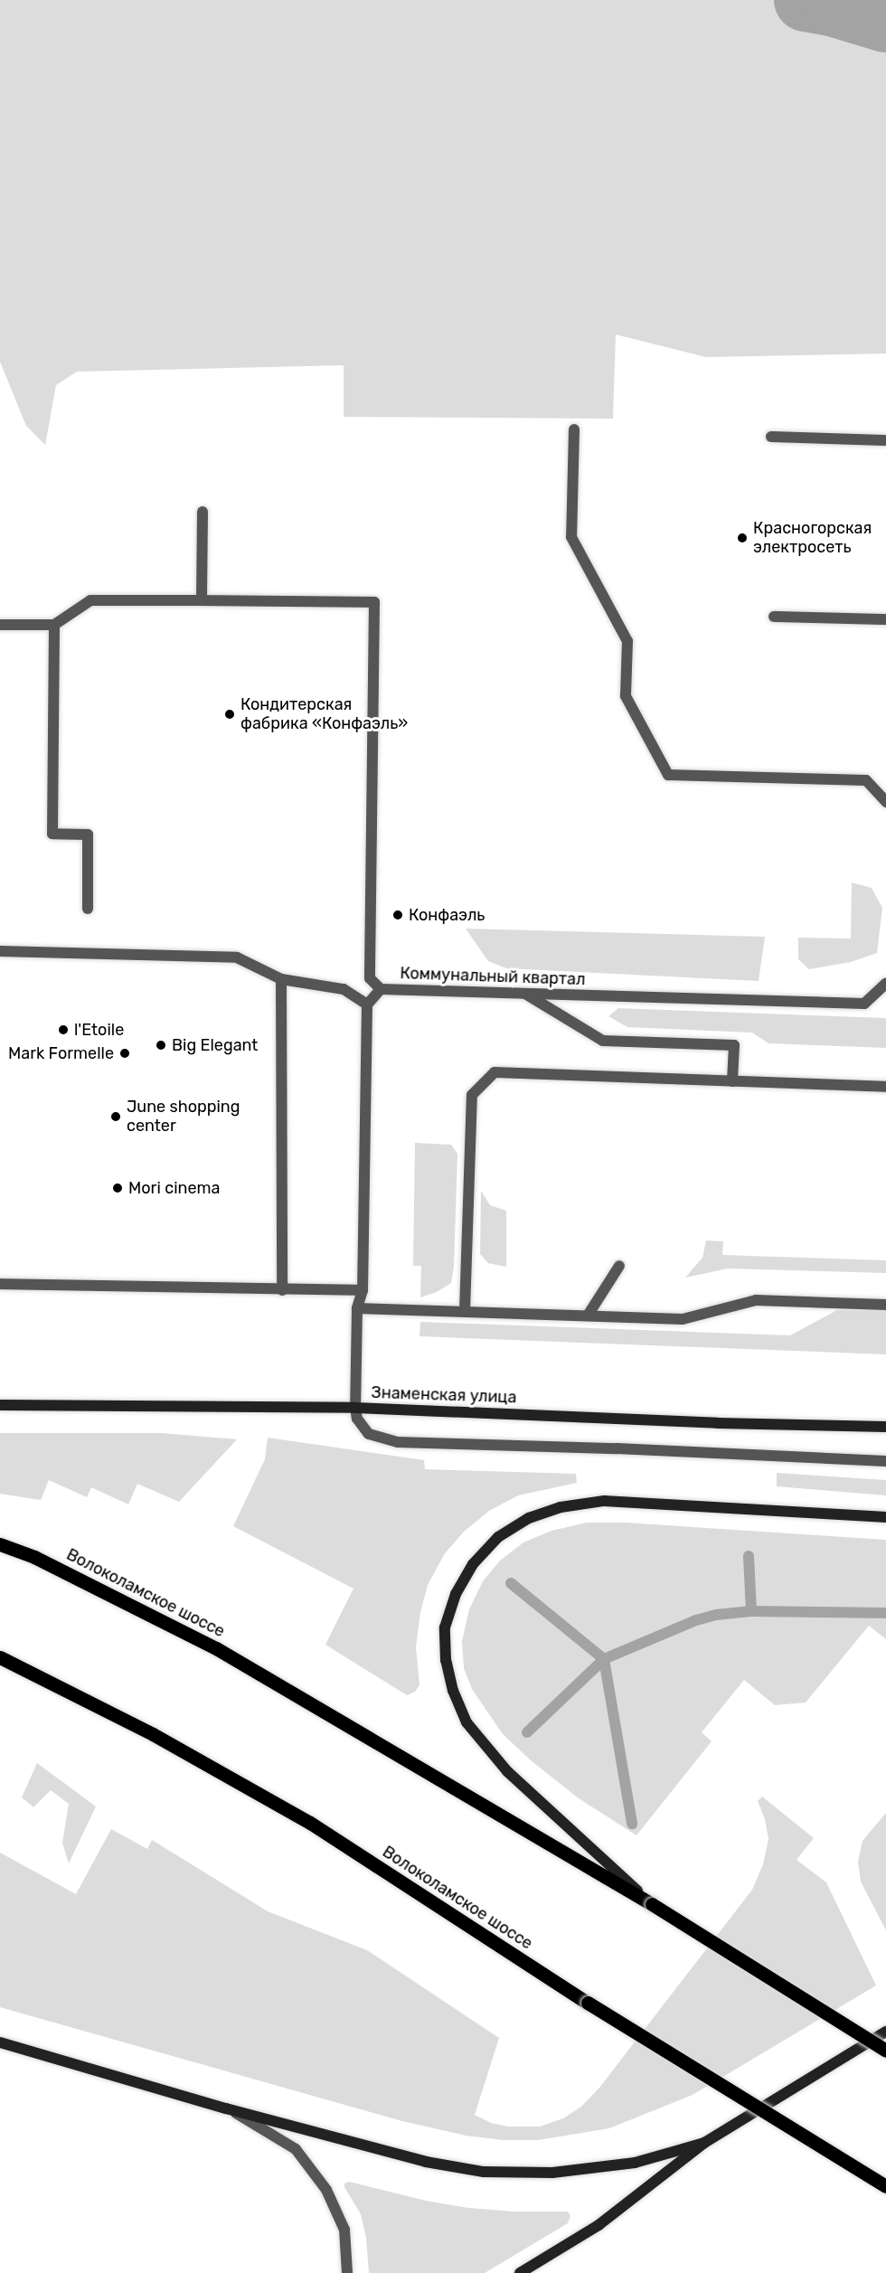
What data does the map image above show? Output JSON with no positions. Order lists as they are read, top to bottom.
{
  "streets": {
    "main road": ["Знаменская улица", "Волоколамское шоссе"],
    "street": ["Коммунальный квартал"]
  },
  "places": [
    "Красногорская электросеть",
    "Кондитерская фабрика «Конфаэль»",
    "Конфаэль",
    "l'Etoile",
    "Big Elegant",
    "Mark Formelle",
    "June shopping center",
    "Mori cinema"
  ]
}
